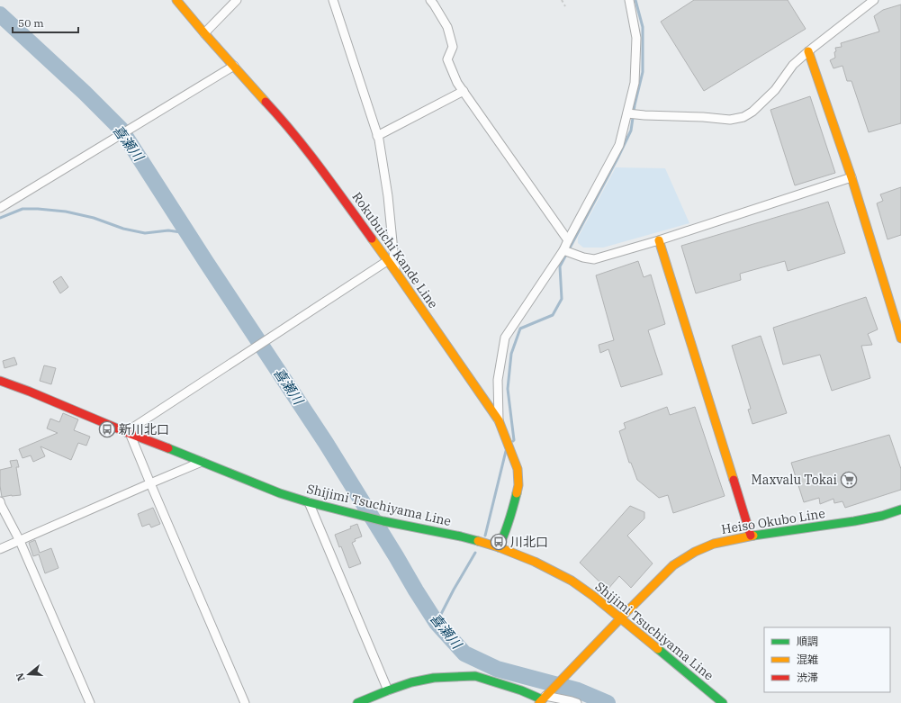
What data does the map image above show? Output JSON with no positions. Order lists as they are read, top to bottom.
{
  "streets": {
    "main road": ["Rokubuichi Kande Line", "Shijimi Tsuchiyama Line", "Heiso Okubo Line"]
  },
  "crossings": [
    ["Rokubuichi Kande Line", "Shijimi Tsuchiyama Line"],
    ["Shijimi Tsuchiyama Line", "Heiso Okubo Line"]
  ],
  "water": ["喜瀬川"],
  "places": {
    "bus stop": ["新川北口", "川北口"],
    "supermarket": ["Maxvalu Tokai"]
  },
  "legend": ["順調", "混雑", "渋滞"],
  "scale_bar": "50 m",
  "north": "left"
}
